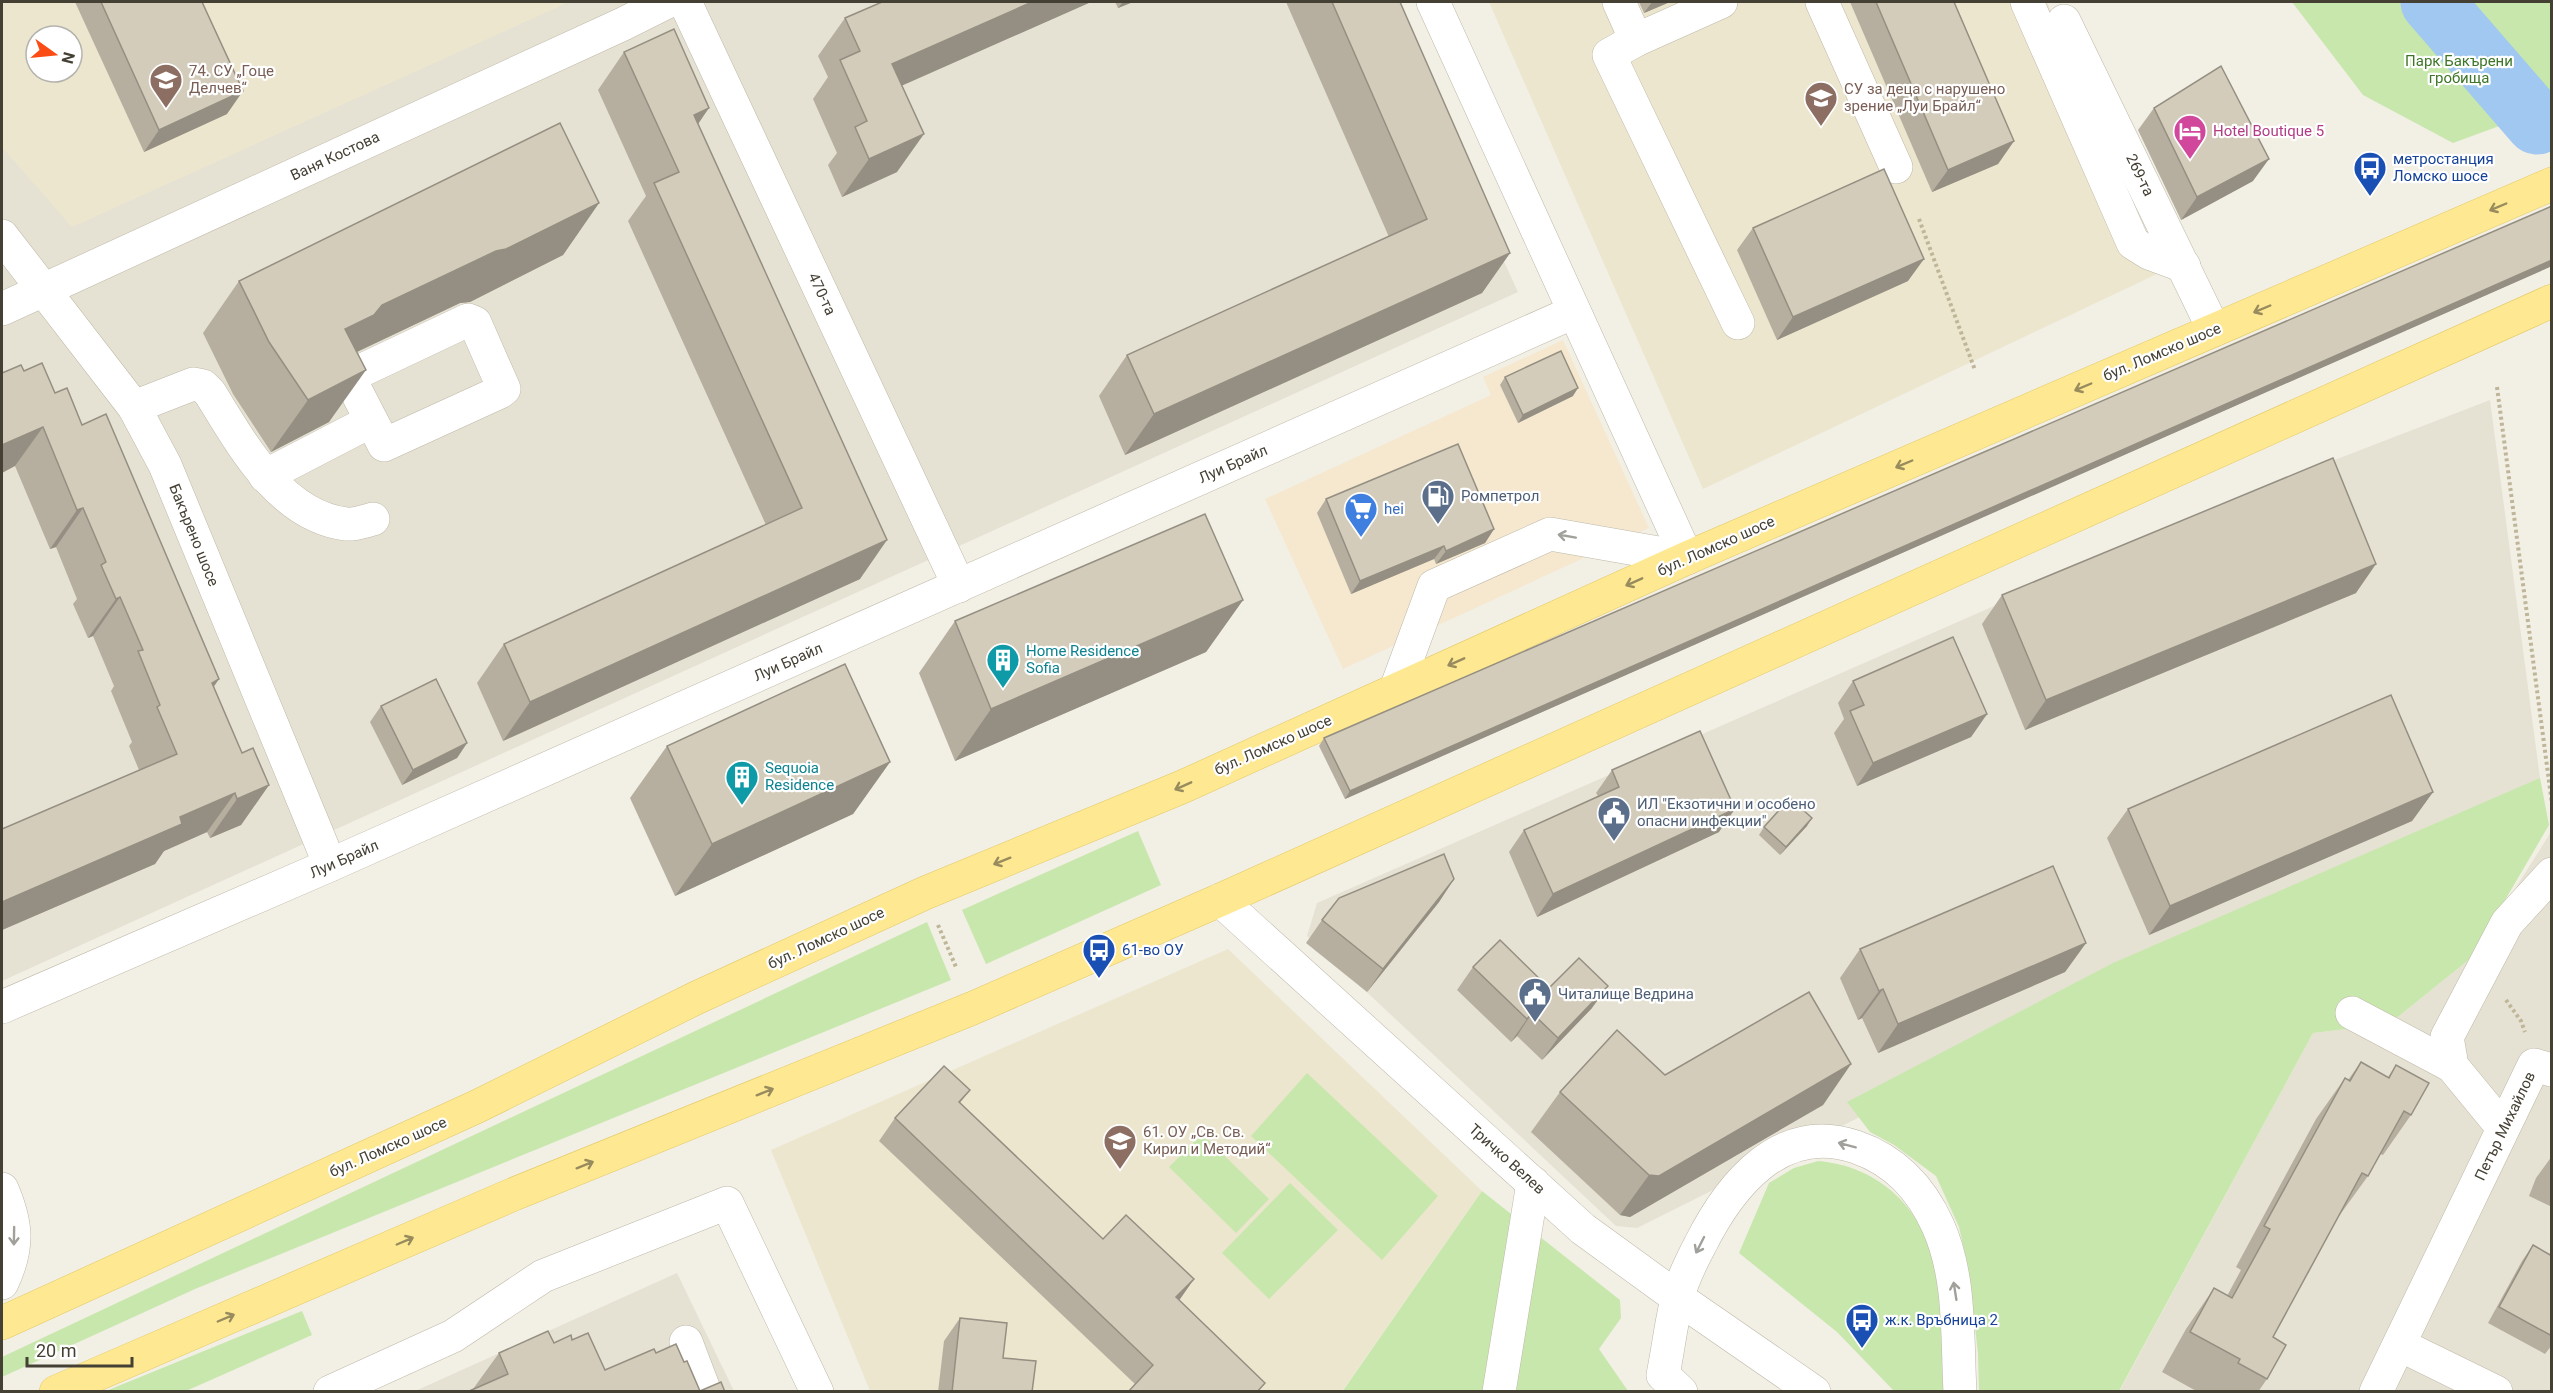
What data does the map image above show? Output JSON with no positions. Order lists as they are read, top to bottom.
{
  "streets": {
    "main road": ["бул. Ломско шосе"],
    "street": [
      "Ваня Костова",
      "269-та",
      "470-та",
      "Луи Брайл",
      "Бакърено шосе",
      "Петър Михайлов",
      "Тричко Велев"
    ]
  },
  "crossings": [
    ["Ваня Костова", "Бакърено шосе"],
    ["269-та", "бул. Ломско шосе"],
    ["470-та", "Луи Брайл"],
    ["Луи Брайл", "Бакърено шосе"]
  ],
  "parks": ["Парк Бакърени гробища"],
  "places": {
    "school or university": ["74. СУ „Гоце Делчев“", "СУ за деца с нарушено зрение „Луи Брайл“", "61. ОУ „Св. Св. Кирил и Методий“"],
    "hotel": ["Hotel Boutique 5"],
    "bus stop": ["метростанция Ломско шосе", "61-во ОУ", "ж.к. Връбница 2"],
    "fuel station": ["Ромпетрол"],
    "supermarket": ["hei"],
    "building": ["Home Residence Sofia", "Sequoia Residence"],
    "public building": ["ИЛ \"Екзотични и особено опасни инфекции\"", "Читалище Ведрина"]
  },
  "scale_bar": "20 m",
  "north": "right"
}
